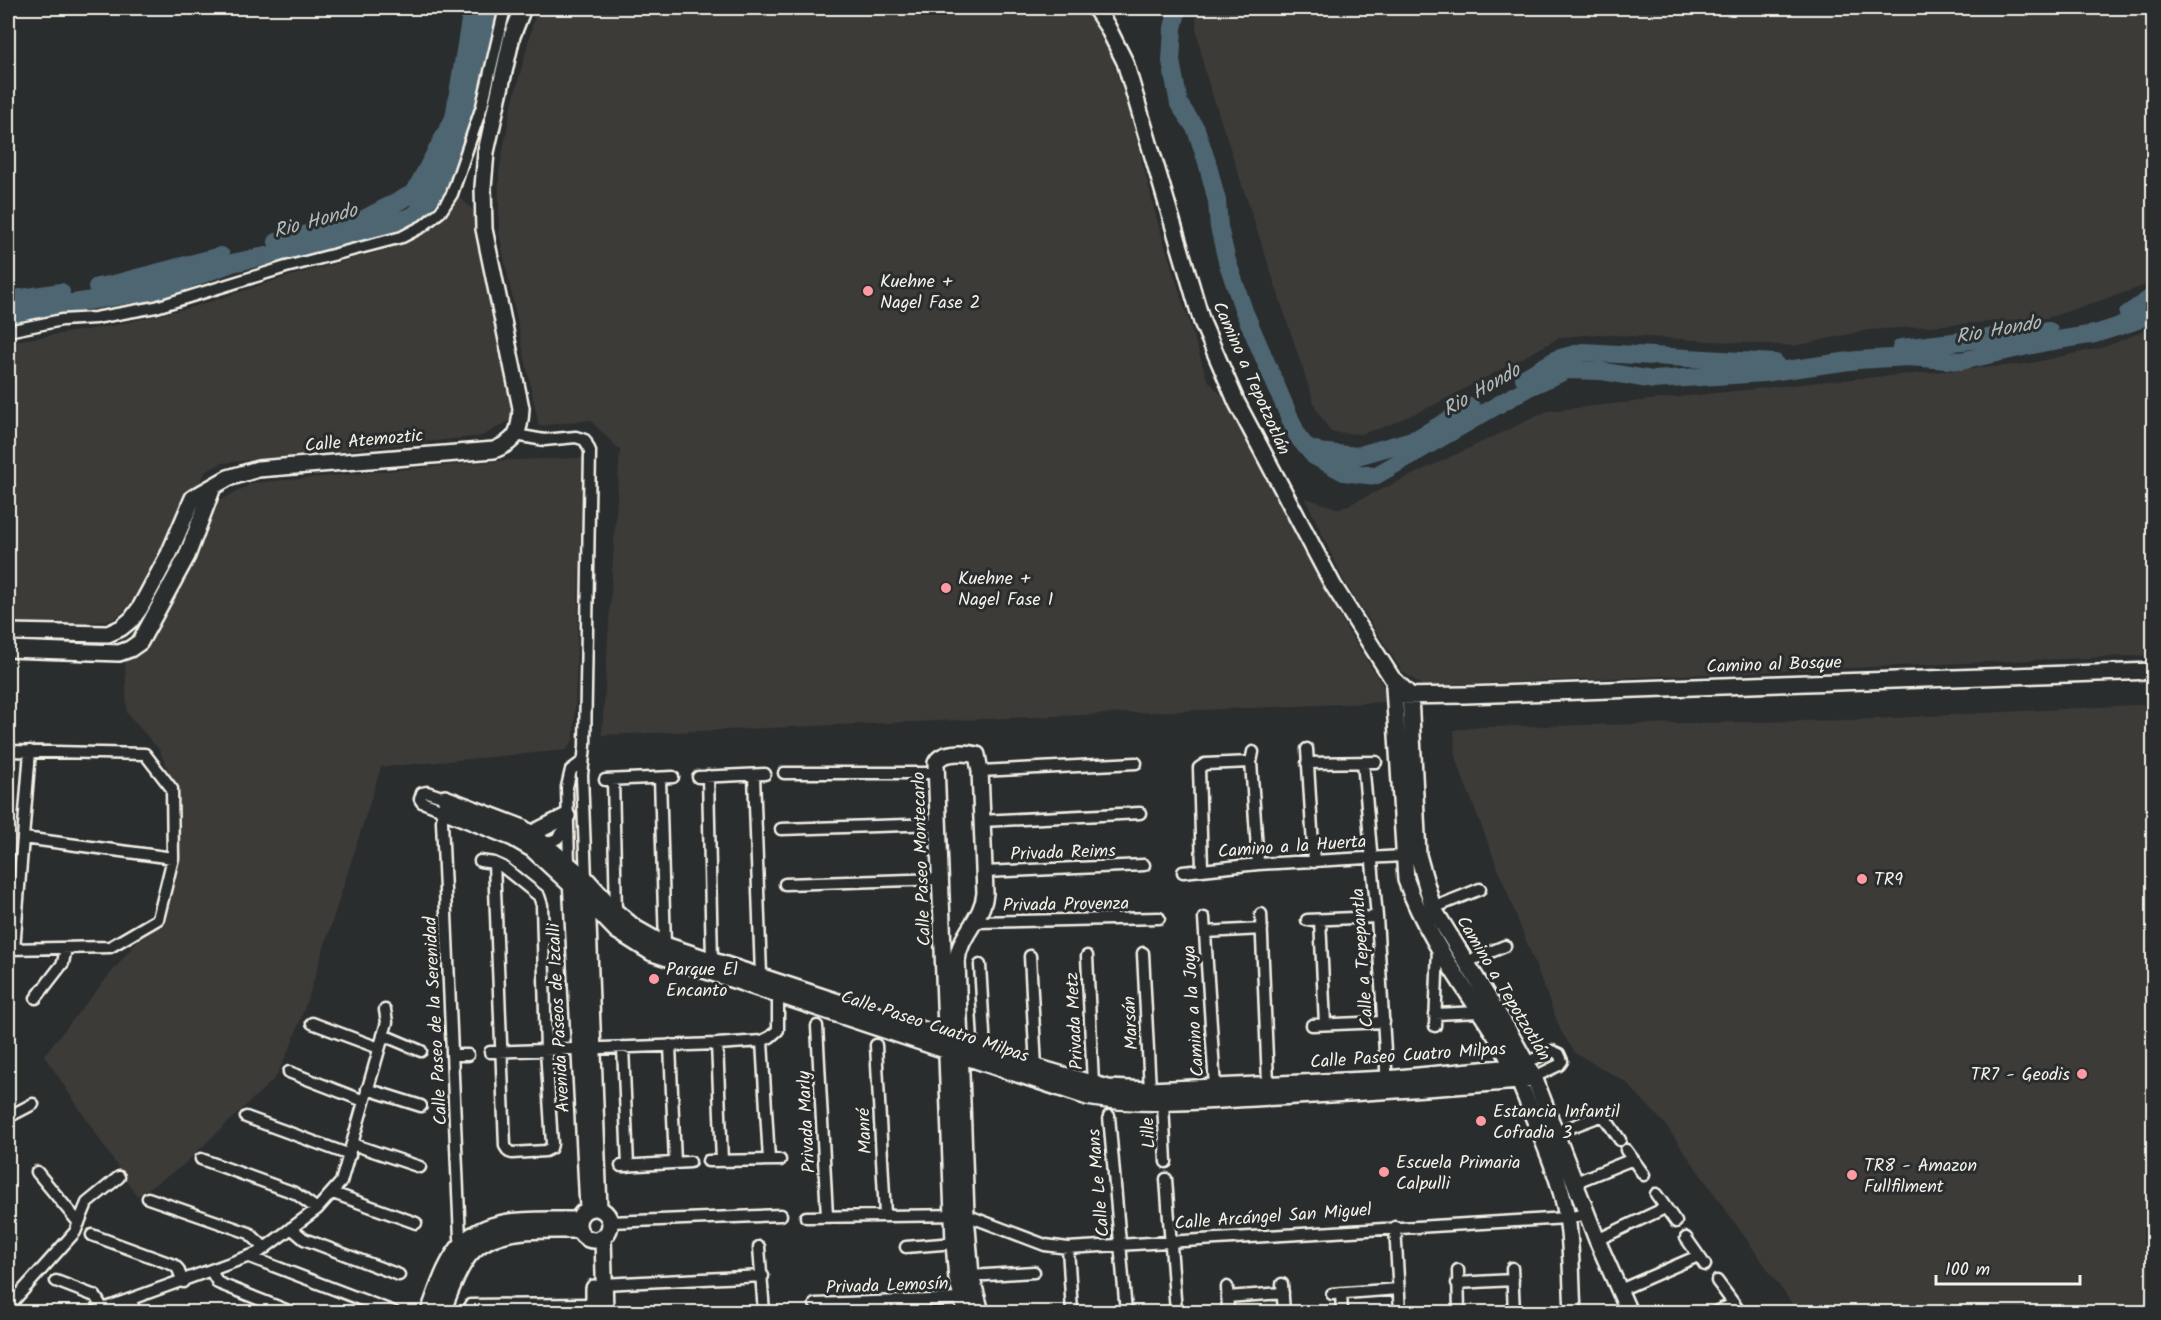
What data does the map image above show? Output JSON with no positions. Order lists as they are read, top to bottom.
{
  "streets": {
    "street": [
      "Camino a Tepotzotlán",
      "Calle Atemoztic",
      "Camino al Bosque",
      "Camino a la Huerta",
      "Privada Reims",
      "Calle Paseo Montecarlo",
      "Privada Provenza",
      "Calle a Tepepantla",
      "Camino a la Joya",
      "Avenida Paseos de Izcalli",
      "Calle Paseo de la Serenidad",
      "Privada Metz",
      "Marsán",
      "Calle Paseo Cuatro Milpas",
      "Privada Marly",
      "Manré",
      "Lille",
      "Calle Le Mans",
      "Calle Arcángel San Miguel",
      "Privada Lemosín"
    ]
  },
  "crossings": [
    ["Camino a Tepotzotlán", "Camino al Bosque"],
    ["Camino a Tepotzotlán", "Camino a la Huerta"],
    ["Camino a Tepotzotlán", "Calle Paseo Cuatro Milpas"],
    ["Camino a Tepotzotlán", "Calle Arcángel San Miguel"],
    ["Camino a la Huerta", "Calle a Tepepantla"],
    ["Privada Reims", "Calle Paseo Montecarlo"],
    ["Calle Paseo Montecarlo", "Privada Provenza"],
    ["Calle Paseo Montecarlo", "Calle Paseo Cuatro Milpas"],
    ["Calle Paseo Montecarlo", "Calle Arcángel San Miguel"],
    ["Calle Paseo Montecarlo", "Privada Lemosín"],
    ["Calle a Tepepantla", "Calle Paseo Cuatro Milpas"],
    ["Camino a la Joya", "Calle Paseo Cuatro Milpas"],
    ["Avenida Paseos de Izcalli", "Calle Paseo Cuatro Milpas"],
    ["Calle Paseo de la Serenidad", "Calle Paseo Cuatro Milpas"],
    ["Privada Metz", "Calle Paseo Cuatro Milpas"],
    ["Privada Metz", "Calle Le Mans"],
    ["Marsán", "Calle Paseo Cuatro Milpas"],
    ["Calle Paseo Cuatro Milpas", "Lille"],
    ["Calle Paseo Cuatro Milpas", "Calle Le Mans"],
    ["Calle Le Mans", "Calle Arcángel San Miguel"]
  ],
  "water": ["Rio Hondo"],
  "places": [
    "Kuehne + Nagel Fase 2",
    "Kuehne + Nagel Fase 1",
    "TR9",
    "Parque El Encanto",
    "TR7 - Geodis",
    "Estancia Infantil Cofradia 3",
    "Escuela Primaria Calpulli",
    "TR8 - Amazon Fullfilment"
  ],
  "scale_bar": "100 m"
}
